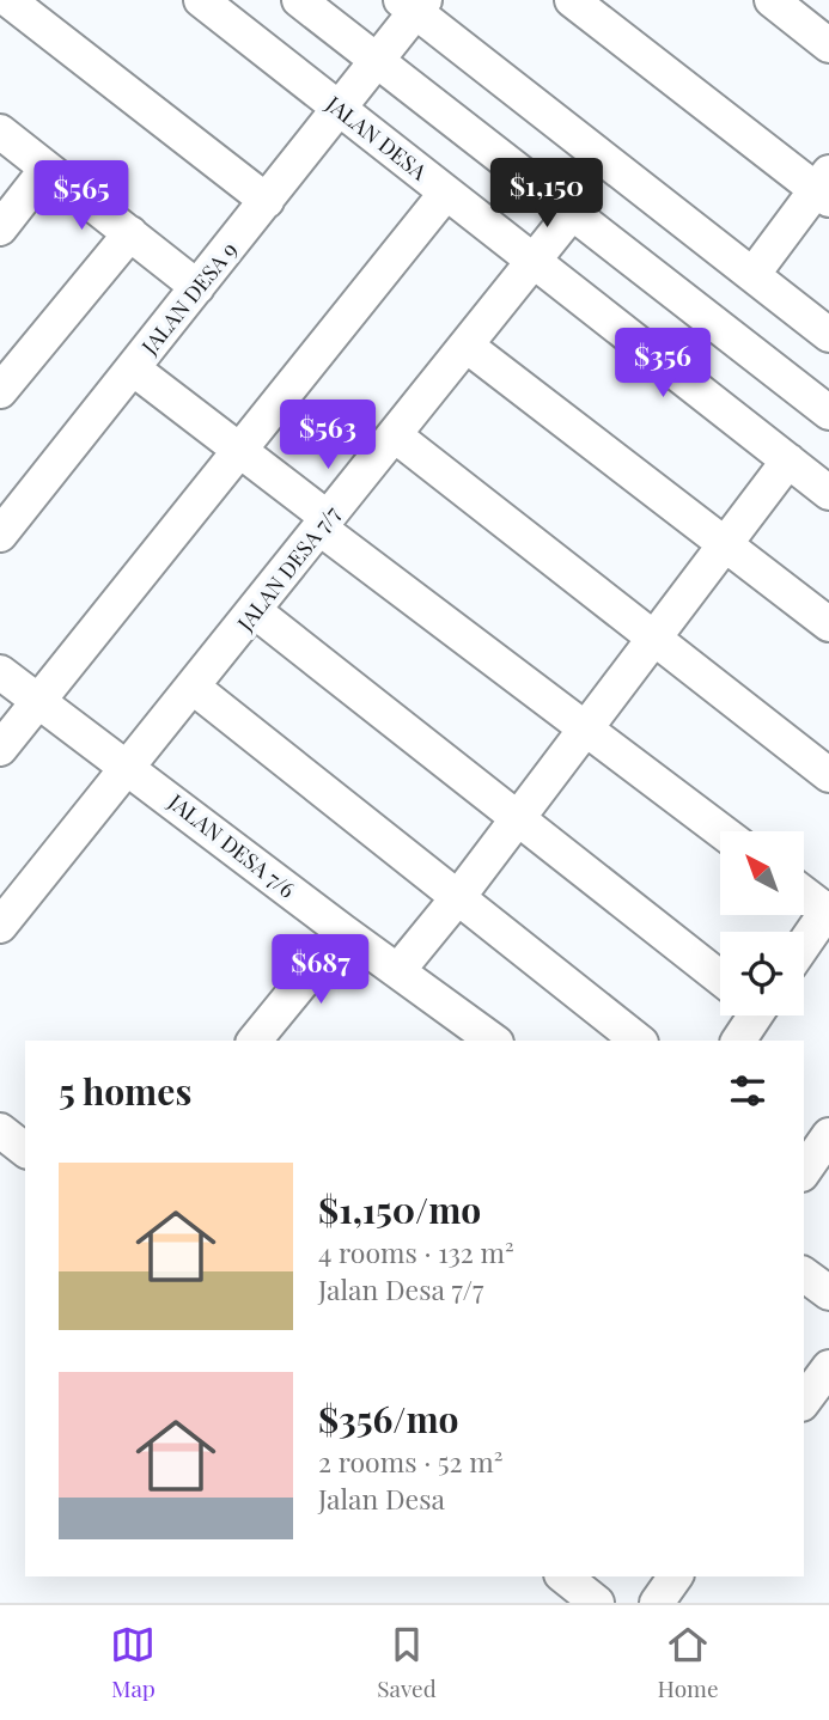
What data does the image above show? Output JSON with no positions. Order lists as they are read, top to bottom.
{
  "streets": {
    "street": [
      "JALAN DESA",
      "JALAN DESA 9",
      "JALAN DESA 7/7",
      "JALAN DESA 7/6"
    ]
  },
  "crossings": [
    ["JALAN DESA", "JALAN DESA 9"],
    ["JALAN DESA", "JALAN DESA 7/7"],
    ["JALAN DESA 7/7", "JALAN DESA 7/6"]
  ],
  "north": "top left",
  "page": {
    "price": [
      "$1,150",
      "$565",
      "$356",
      "$563",
      "$687"
    ],
    "heading": "5 homes",
    "list": [
      {
        "name": "$1,150/mo",
        "note": "4 rooms · 132 m² · Jalan Desa 7/7"
      },
      {
        "name": "$356/mo",
        "note": "2 rooms · 52 m² · Jalan Desa"
      }
    ],
    "tabs": ["Map", "Saved", "Home"]
  }
}
